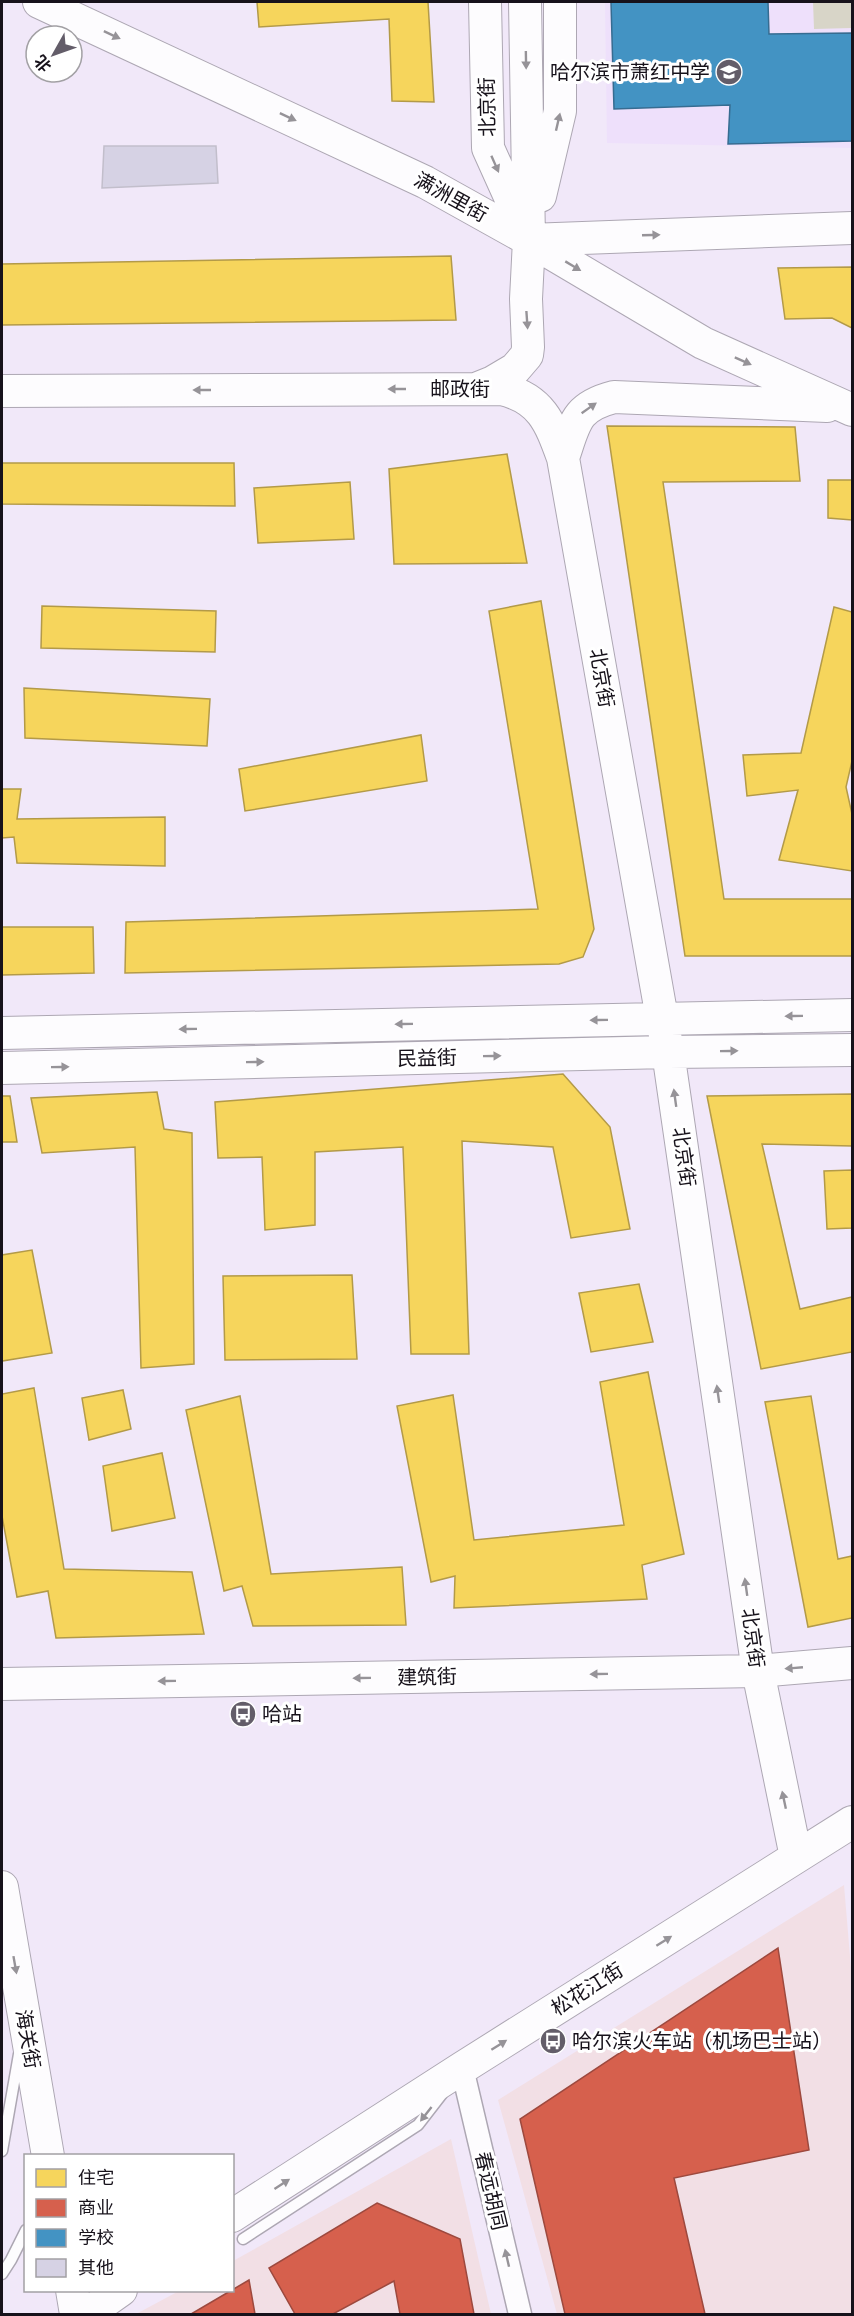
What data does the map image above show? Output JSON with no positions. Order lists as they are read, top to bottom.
{
  "streets": {
    "street": [
      "北京街",
      "满洲里街",
      "邮政街",
      "民益街",
      "建筑街",
      "松花江街",
      "海关街",
      "春远胡同"
    ]
  },
  "crossings": [
    ["北京街", "满洲里街"],
    ["北京街", "邮政街"],
    ["北京街", "民益街"],
    ["北京街", "建筑街"],
    ["北京街", "松花江街"],
    ["松花江街", "春远胡同"]
  ],
  "one_way": [
    "满洲里街",
    "邮政街",
    "建筑街",
    "松花江街",
    "海关街",
    "春远胡同"
  ],
  "places": {
    "school or university": ["哈尔滨市萧红中学"],
    "bus stop": ["哈站", "哈尔滨火车站（机场巴士站）"]
  },
  "legend": [
    "住宅",
    "商业",
    "学校",
    "其他"
  ],
  "north": "bottom left"
}
